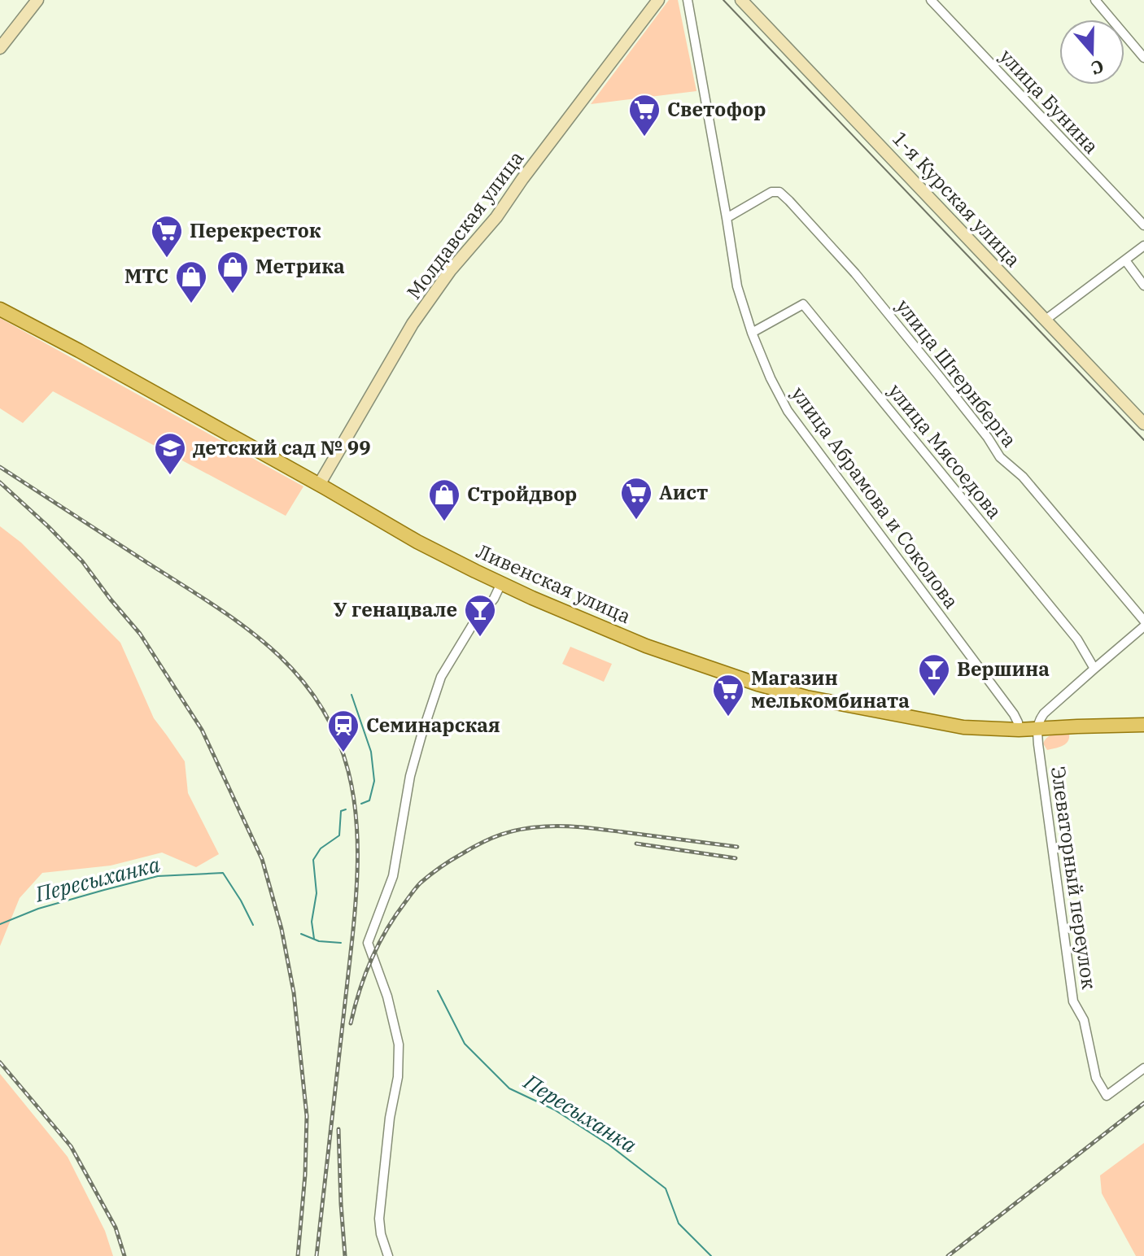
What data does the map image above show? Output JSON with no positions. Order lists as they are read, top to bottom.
{
  "streets": {
    "main road": ["Ливенская улица"],
    "street": [
      "улица Бунина",
      "1-я Курская улица",
      "Молдавская улица",
      "улица Штернберга",
      "улица Мясоедова",
      "улица Абрамова и Соколова",
      "Элеваторный переулок"
    ]
  },
  "crossings": [
    ["Молдавская улица", "Ливенская улица"],
    ["улица Штернберга", "улица Абрамова и Соколова"],
    ["улица Мясоедова", "улица Абрамова и Соколова"],
    ["улица Абрамова и Соколова", "Ливенская улица"],
    ["Ливенская улица", "Элеваторный переулок"]
  ],
  "water": ["Пересыханка"],
  "places": {
    "supermarket": [
      "Светофор",
      "Перекресток",
      "Аист",
      "Магазин мелькомбината"
    ],
    "shop": ["Метрика", "МТС", "Стройдвор"],
    "school or university": ["детский сад № 99"],
    "bar": ["У генацвале", "Вершина"],
    "station": ["Семинарская"]
  },
  "north": "bottom"
}
